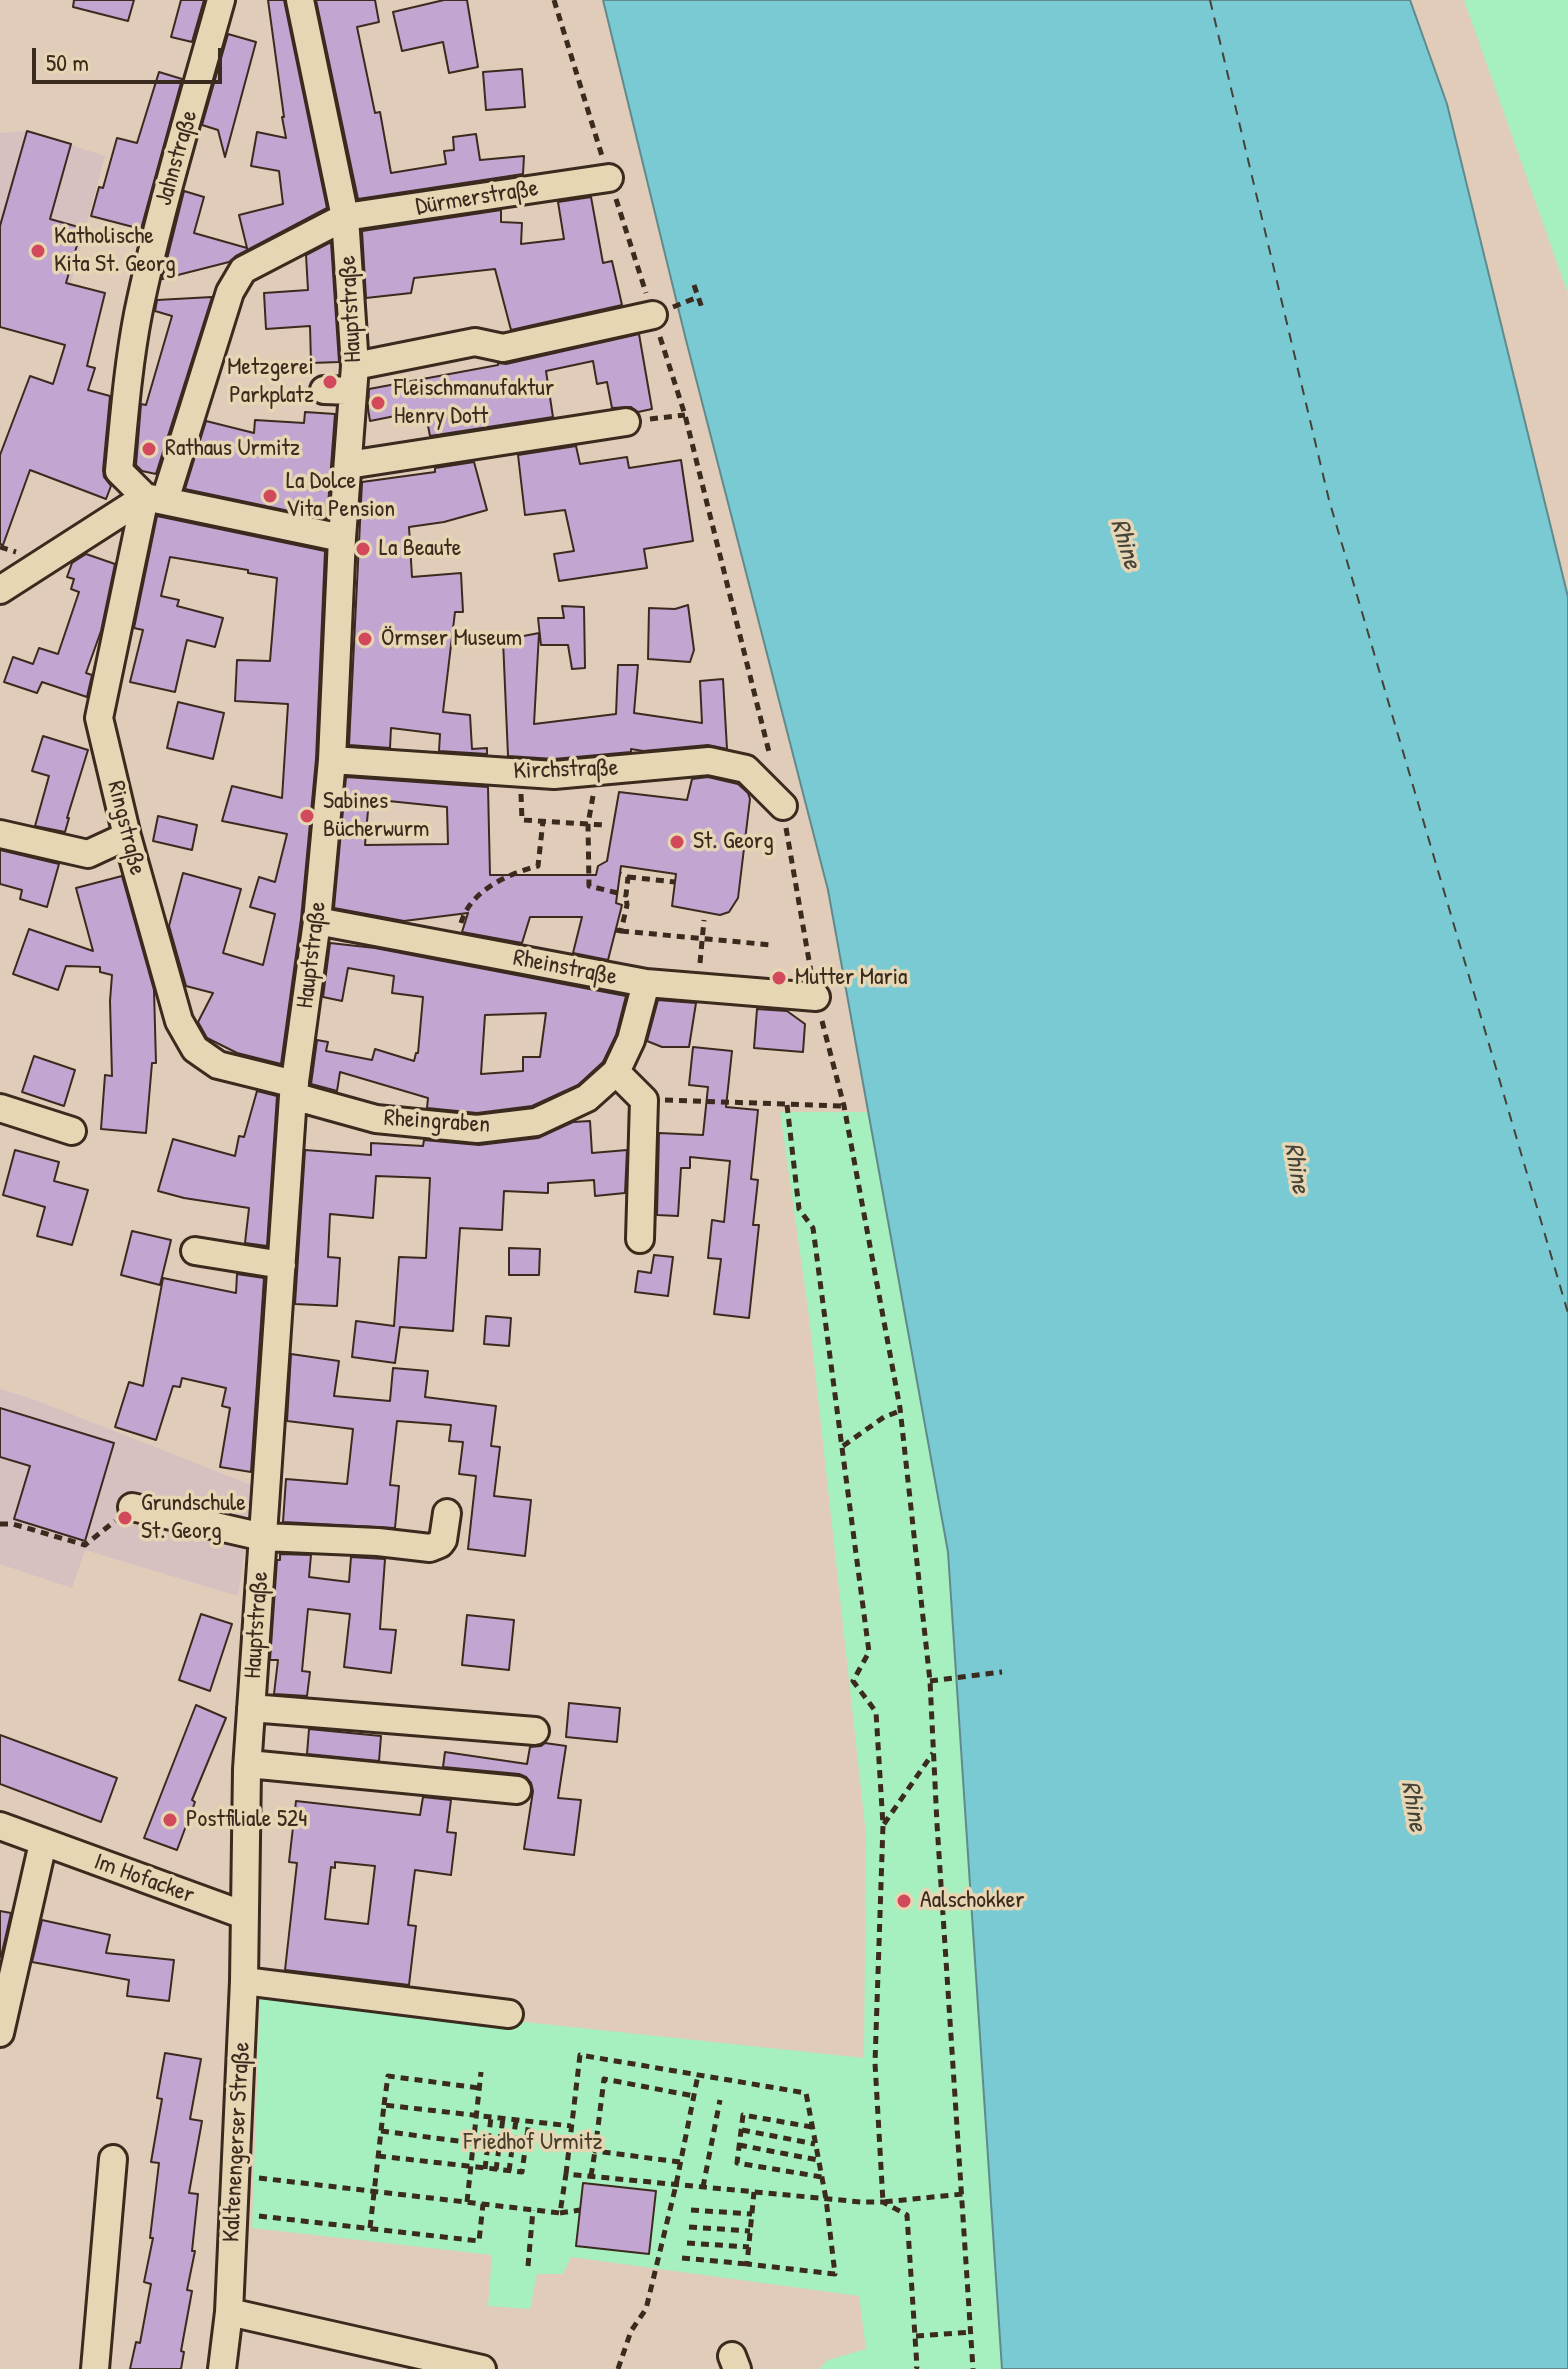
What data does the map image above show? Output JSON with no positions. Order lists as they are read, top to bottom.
{
  "streets": {
    "street": [
      "Jahnstraße",
      "Dürmerstraße",
      "Hauptstraße",
      "Kirchstraße",
      "Ringstraße",
      "Rheinstraße",
      "Rheingraben",
      "Im Hofacker",
      "Kaltenengerser Straße"
    ]
  },
  "crossings": [
    ["Jahnstraße", "Dürmerstraße"],
    ["Jahnstraße", "Ringstraße"],
    ["Dürmerstraße", "Hauptstraße"],
    ["Dürmerstraße", "Ringstraße"],
    ["Hauptstraße", "Kirchstraße"],
    ["Hauptstraße", "Ringstraße"],
    ["Hauptstraße", "Rheinstraße"],
    ["Hauptstraße", "Rheingraben"],
    ["Hauptstraße", "Im Hofacker"],
    ["Hauptstraße", "Kaltenengerser Straße"],
    ["Ringstraße", "Rheingraben"],
    ["Rheinstraße", "Rheingraben"],
    ["Im Hofacker", "Kaltenengerser Straße"]
  ],
  "water": ["Rhine"],
  "parks": ["Friedhof Urmitz"],
  "places": [
    "Katholische Kita St. Georg",
    "Metzgerei Parkplatz",
    "Fleischmanufaktur Henry Dott",
    "Rathaus Urmitz",
    "La Dolce Vita Pension",
    "La Beaute",
    "Örmser Museum",
    "Sabines Bücherwurm",
    "St. Georg",
    "Mutter Maria",
    "Grundschule St. Georg",
    "Postfiliale 524",
    "Aalschokker"
  ],
  "scale_bar": "50 m"
}
